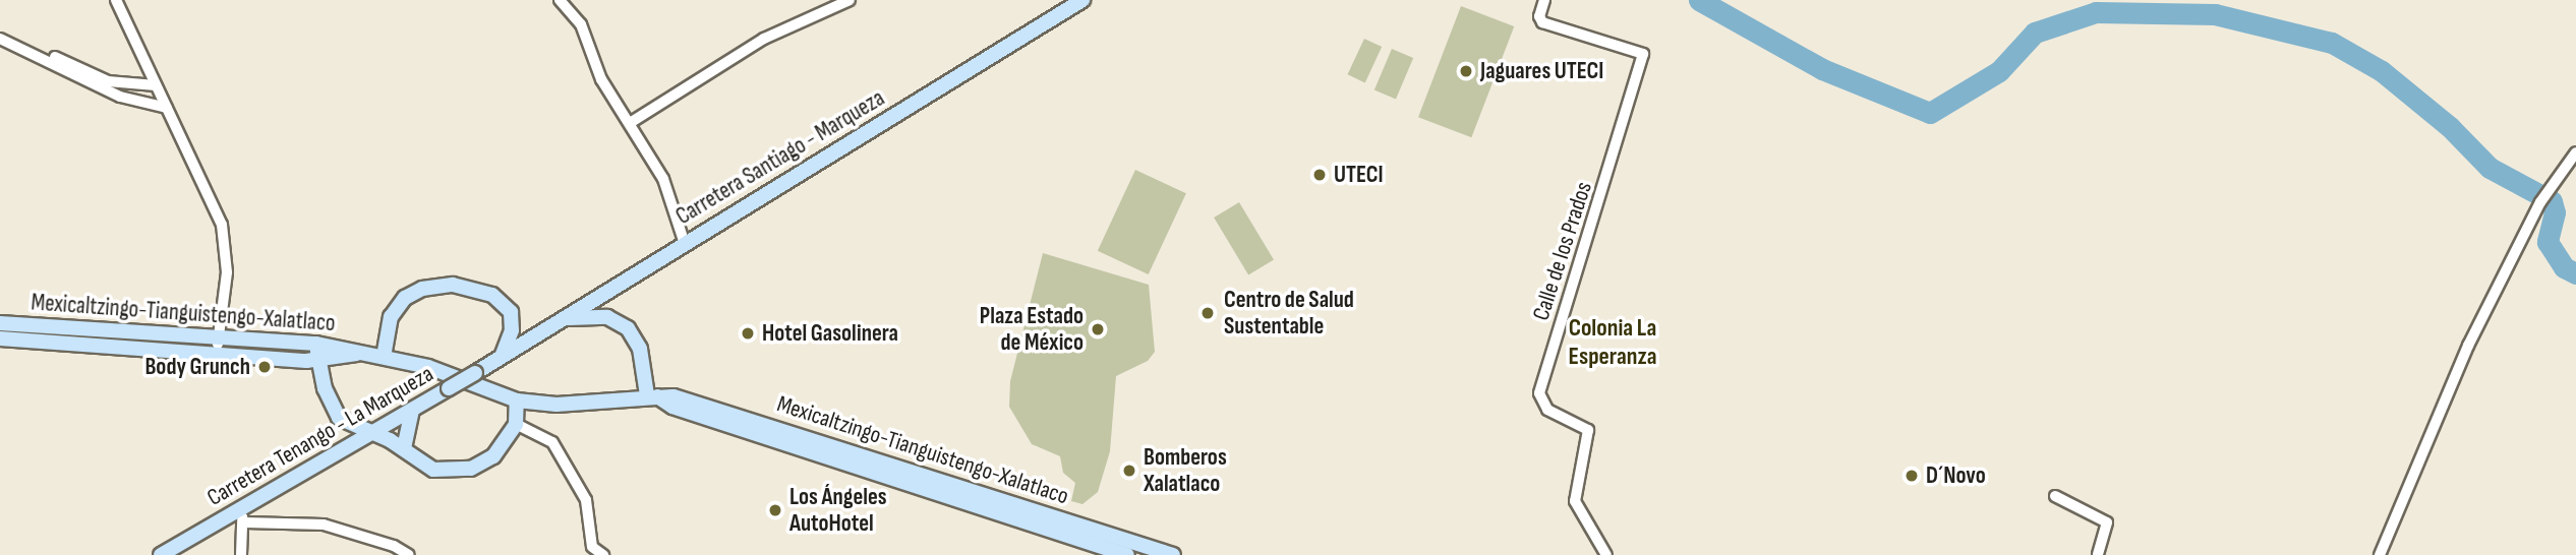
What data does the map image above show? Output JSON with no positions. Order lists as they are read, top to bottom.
{
  "streets": {
    "main road": ["Carretera Santiago - Marqueza", "Mexicaltzingo-Tianguistengo-Xalatlaco", "Carretera Tenango - La Marqueza"],
    "street": ["Calle de los Prados"]
  },
  "crossings": [
    ["Carretera Santiago - Marqueza", "Carretera Tenango - La Marqueza"]
  ],
  "districts": ["Colonia La Esperanza"],
  "places": [
    "Jaguares UTECI",
    "UTECI",
    "Centro de Salud Sustentable",
    "Plaza Estado de México",
    "Hotel Gasolinera",
    "Body Grunch",
    "Bomberos Xalatlaco",
    "D´Novo",
    "Los Ángeles AutoHotel"
  ]
}
